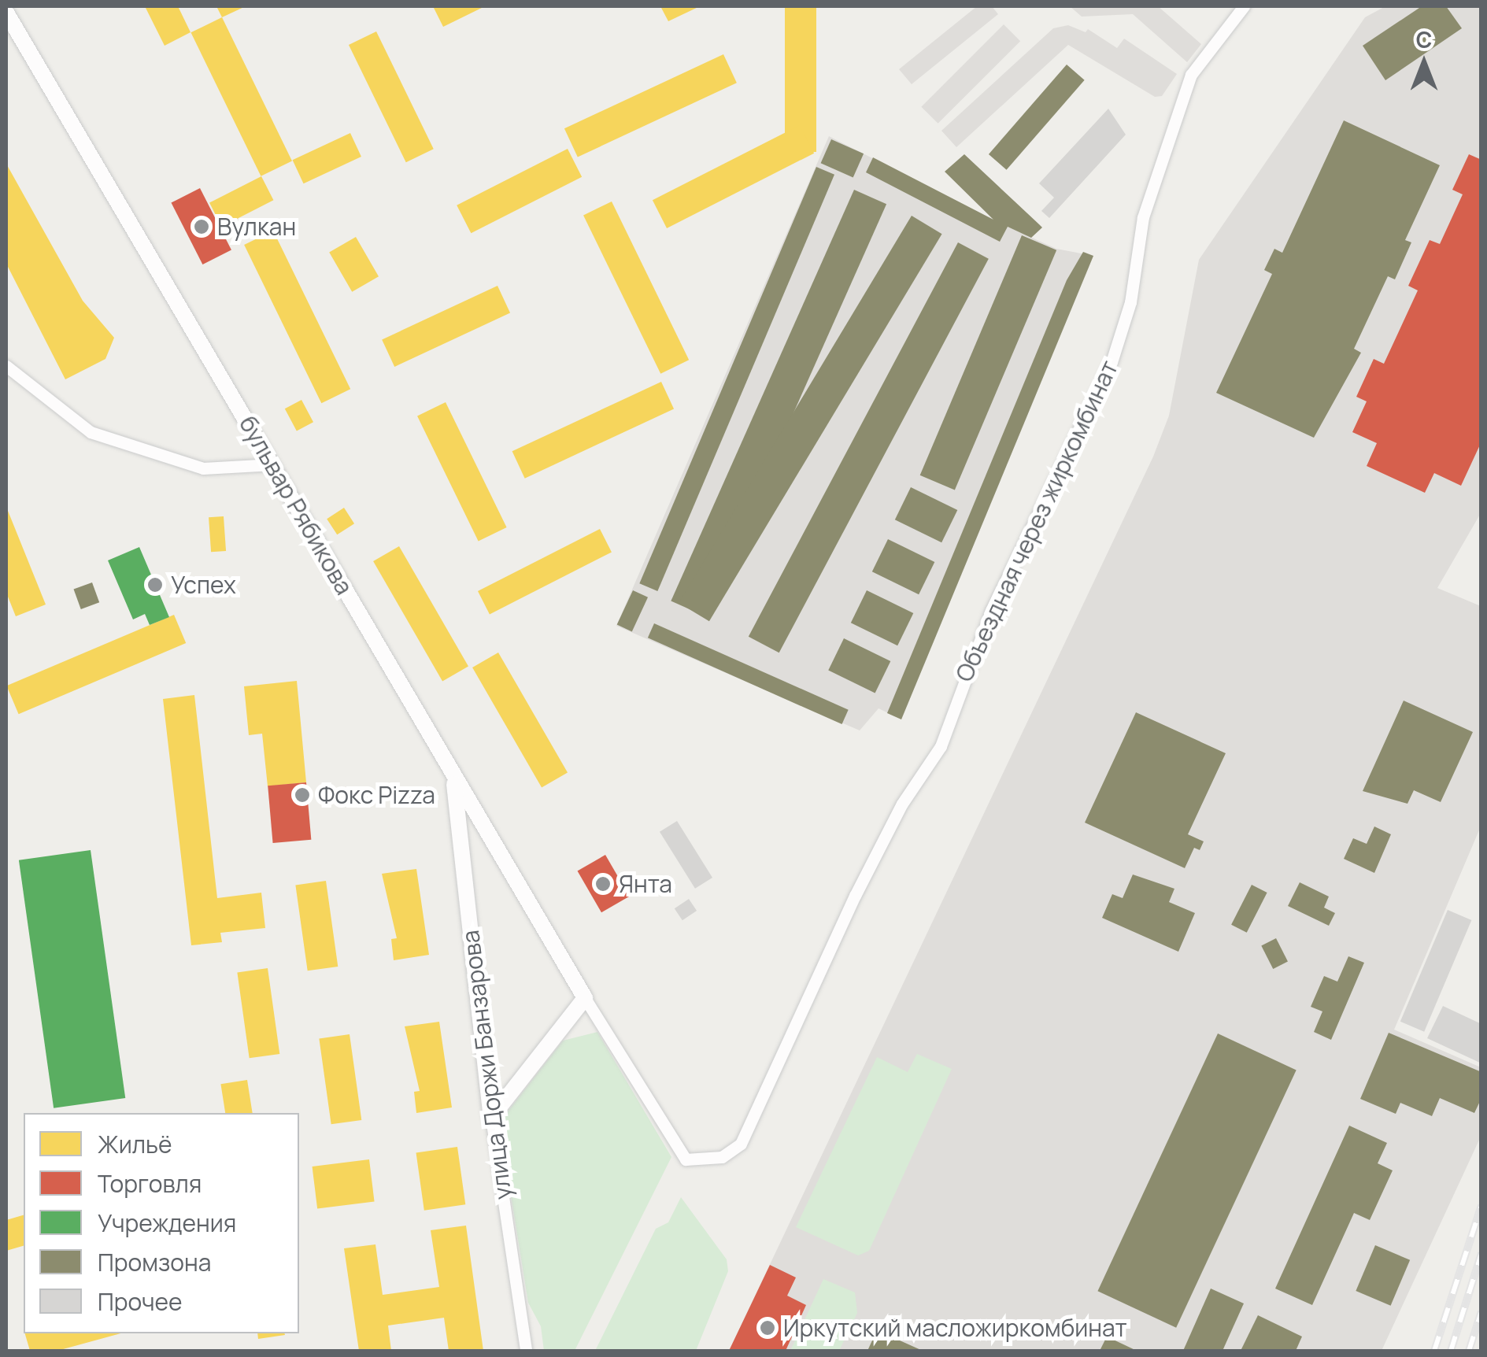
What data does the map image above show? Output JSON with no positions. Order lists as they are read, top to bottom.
{
  "streets": {
    "street": ["бульвар Рябикова", "Объездная через жиркомбинат", "улица Доржи Банзарова"]
  },
  "crossings": [
    ["бульвар Рябикова", "Объездная через жиркомбинат"],
    ["бульвар Рябикова", "улица Доржи Банзарова"]
  ],
  "places": [
    "Вулкан",
    "Успех",
    "Фокс Pizza",
    "Янта",
    "Иркутский масложиркомбинат"
  ],
  "legend": [
    "Жильё",
    "Торговля",
    "Учреждения",
    "Промзона",
    "Прочее"
  ],
  "north": "top"
}
